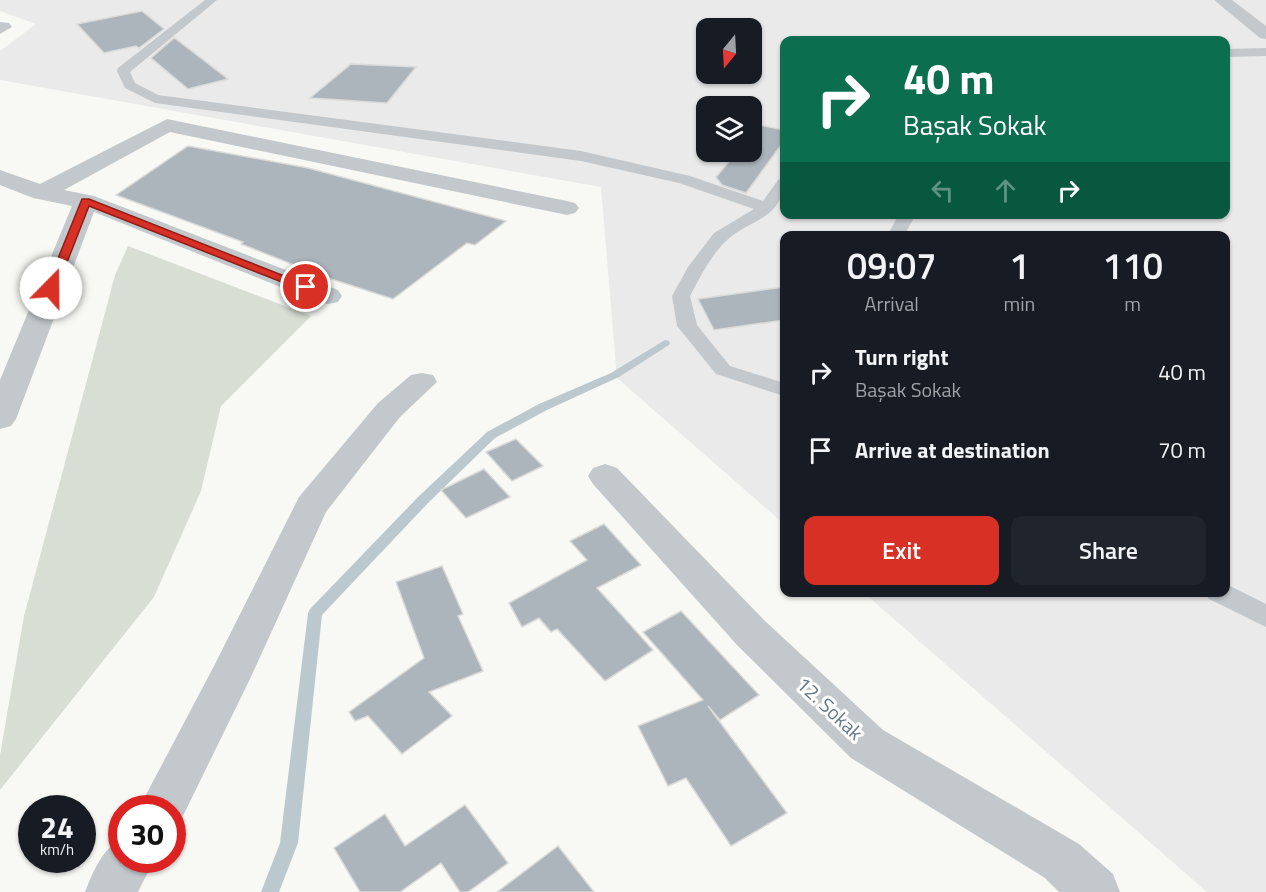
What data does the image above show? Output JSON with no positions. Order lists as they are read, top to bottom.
{
  "streets": {
    "street": ["12. Sokak"]
  },
  "north": "bottom",
  "page": {
    "turn": ["40 m", "Başak Sokak"],
    "eta": [
      "09:07",
      "Arrival",
      "1",
      "min",
      "110",
      "m"
    ],
    "list": [
      {
        "name": "Turn right",
        "note": "Başak Sokak",
        "value": "40 m"
      },
      {
        "name": "Arrive at destination",
        "value": "70 m"
      }
    ],
    "buttons": ["Exit", "Share"],
    "speed": "24 km/h",
    "limit": "30"
  }
}
